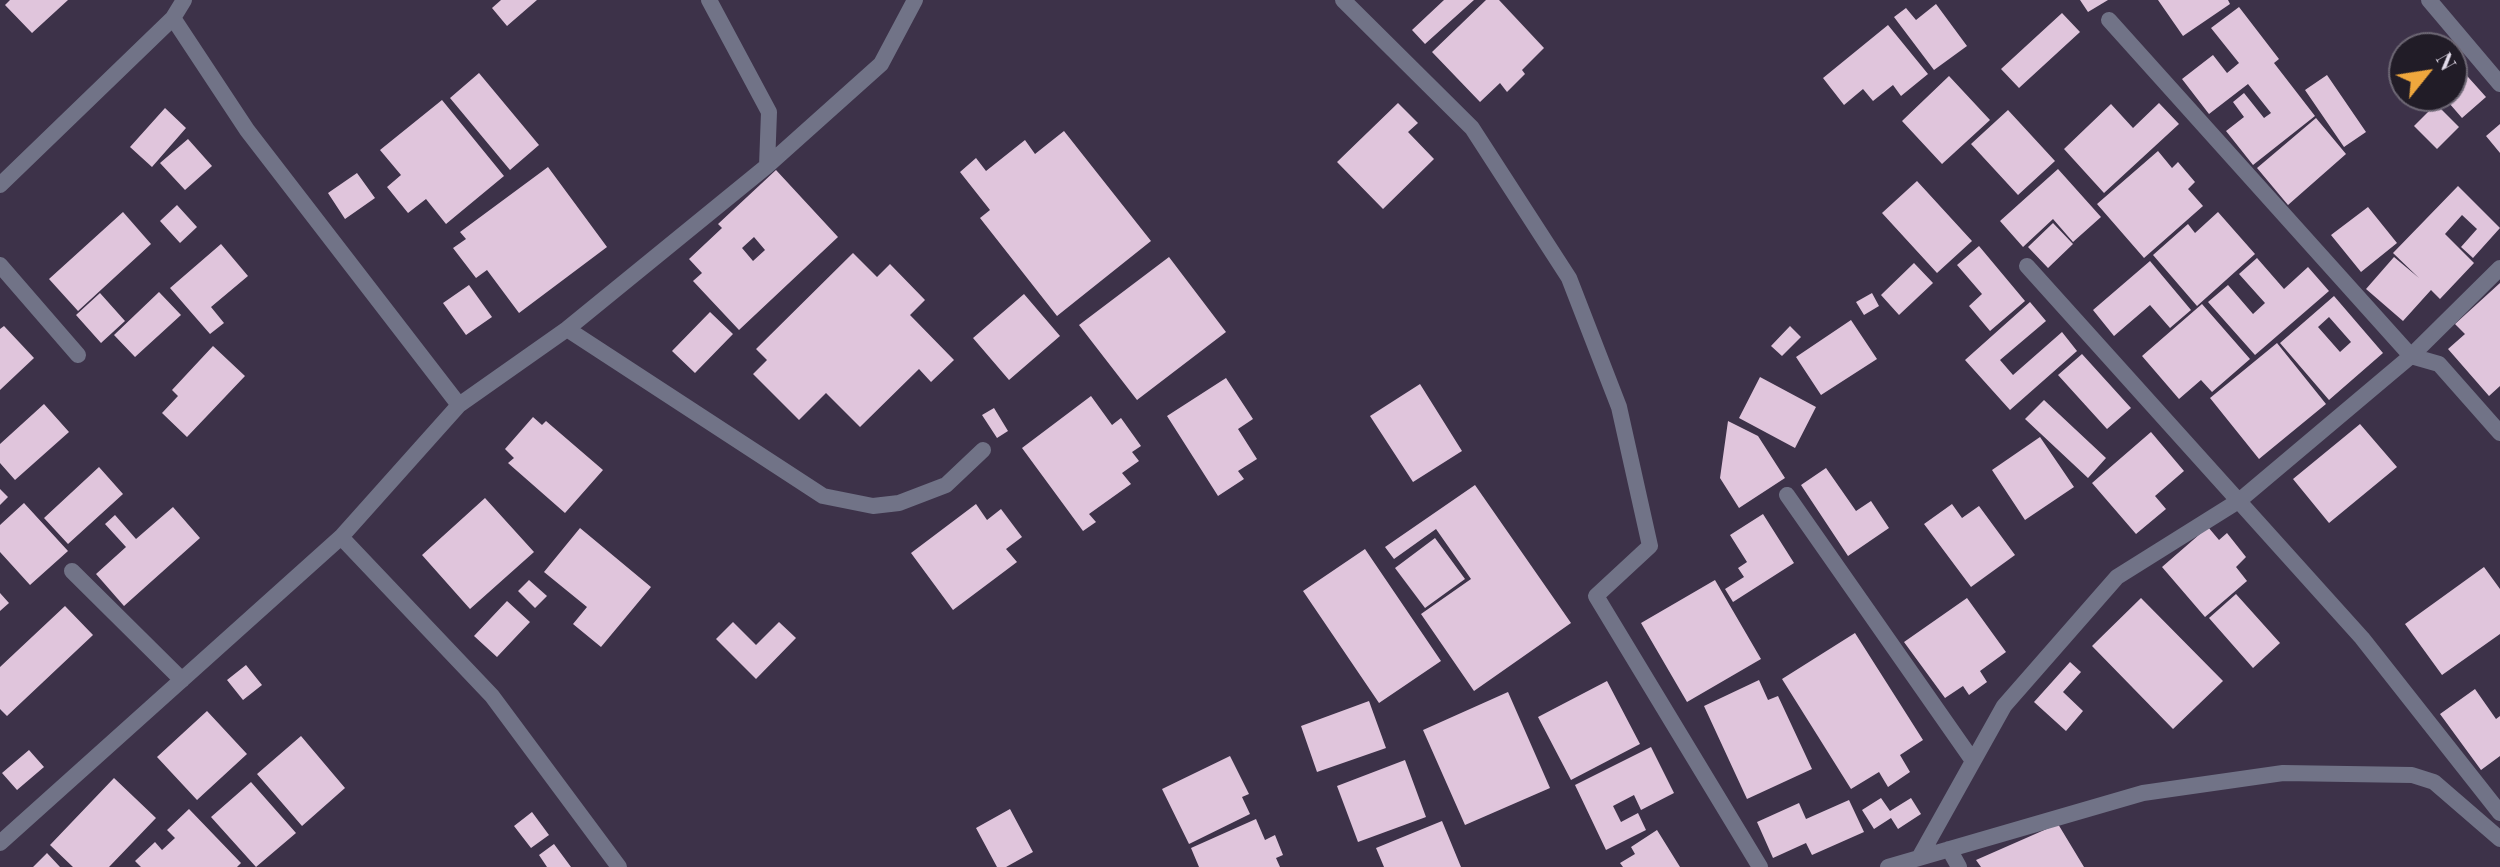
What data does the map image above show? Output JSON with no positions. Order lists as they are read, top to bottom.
{
  "north": "top right"
}
